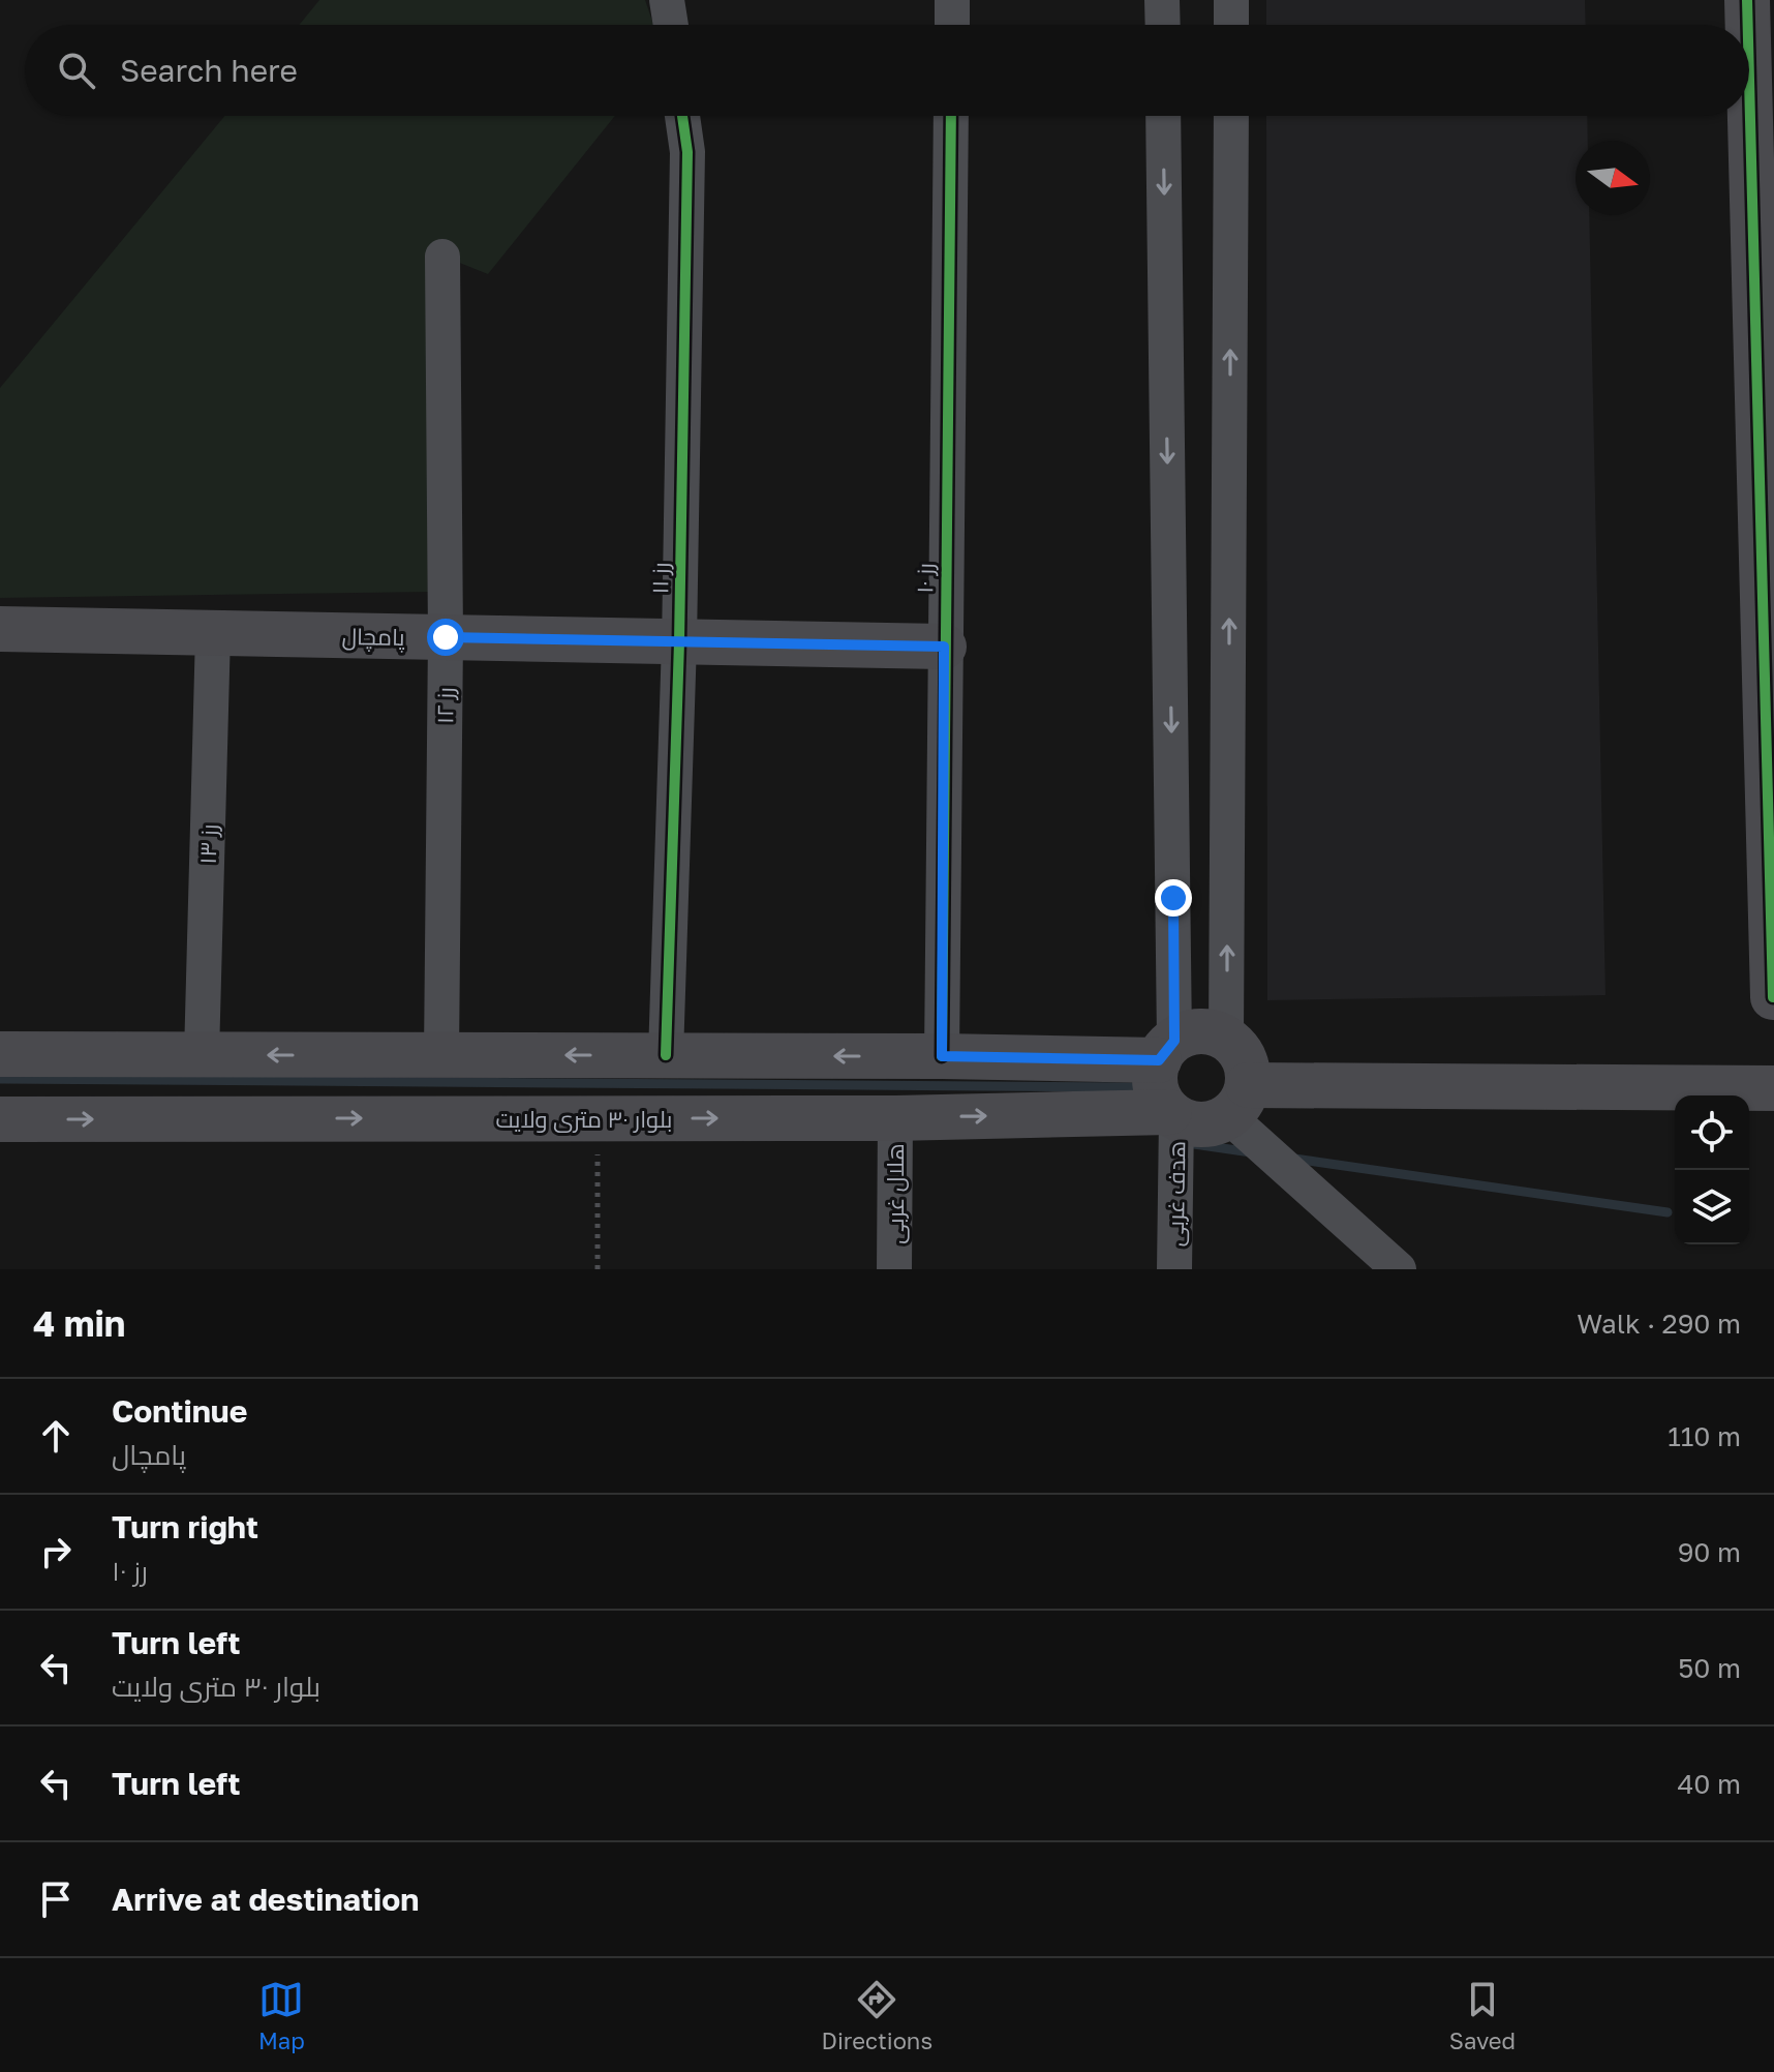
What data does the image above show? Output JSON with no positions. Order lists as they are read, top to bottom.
{
  "streets": {
    "main road": ["پامچال", "بلوار ۳۰ متری ولایت"],
    "street": [
      "رز ۱۱",
      "رز ۱۰",
      "رز ۱۲",
      "رز ۱۳",
      "هلال غربی",
      "هدف غربی"
    ]
  },
  "crossings": [
    ["رز ۱۱", "پامچال"],
    ["رز ۱۰", "پامچال"],
    ["پامچال", "رز ۱۲"],
    ["پامچال", "رز ۱۳"],
    ["بلوار ۳۰ متری ولایت", "هلال غربی"],
    ["بلوار ۳۰ متری ولایت", "هدف غربی"]
  ],
  "north": "right",
  "page": {
    "search": "Search here",
    "heading": ["4 min", "Walk · 290 m"],
    "list": [
      ["Continue", "پامچال", "110 m"],
      ["Turn right", "رز ۱۰", "90 m"],
      ["Turn left", "بلوار ۳۰ متری ولایت", "50 m"],
      ["Turn left", "40 m"],
      "Arrive at destination"
    ],
    "nav": ["Map", "Directions", "Saved"]
  }
}
